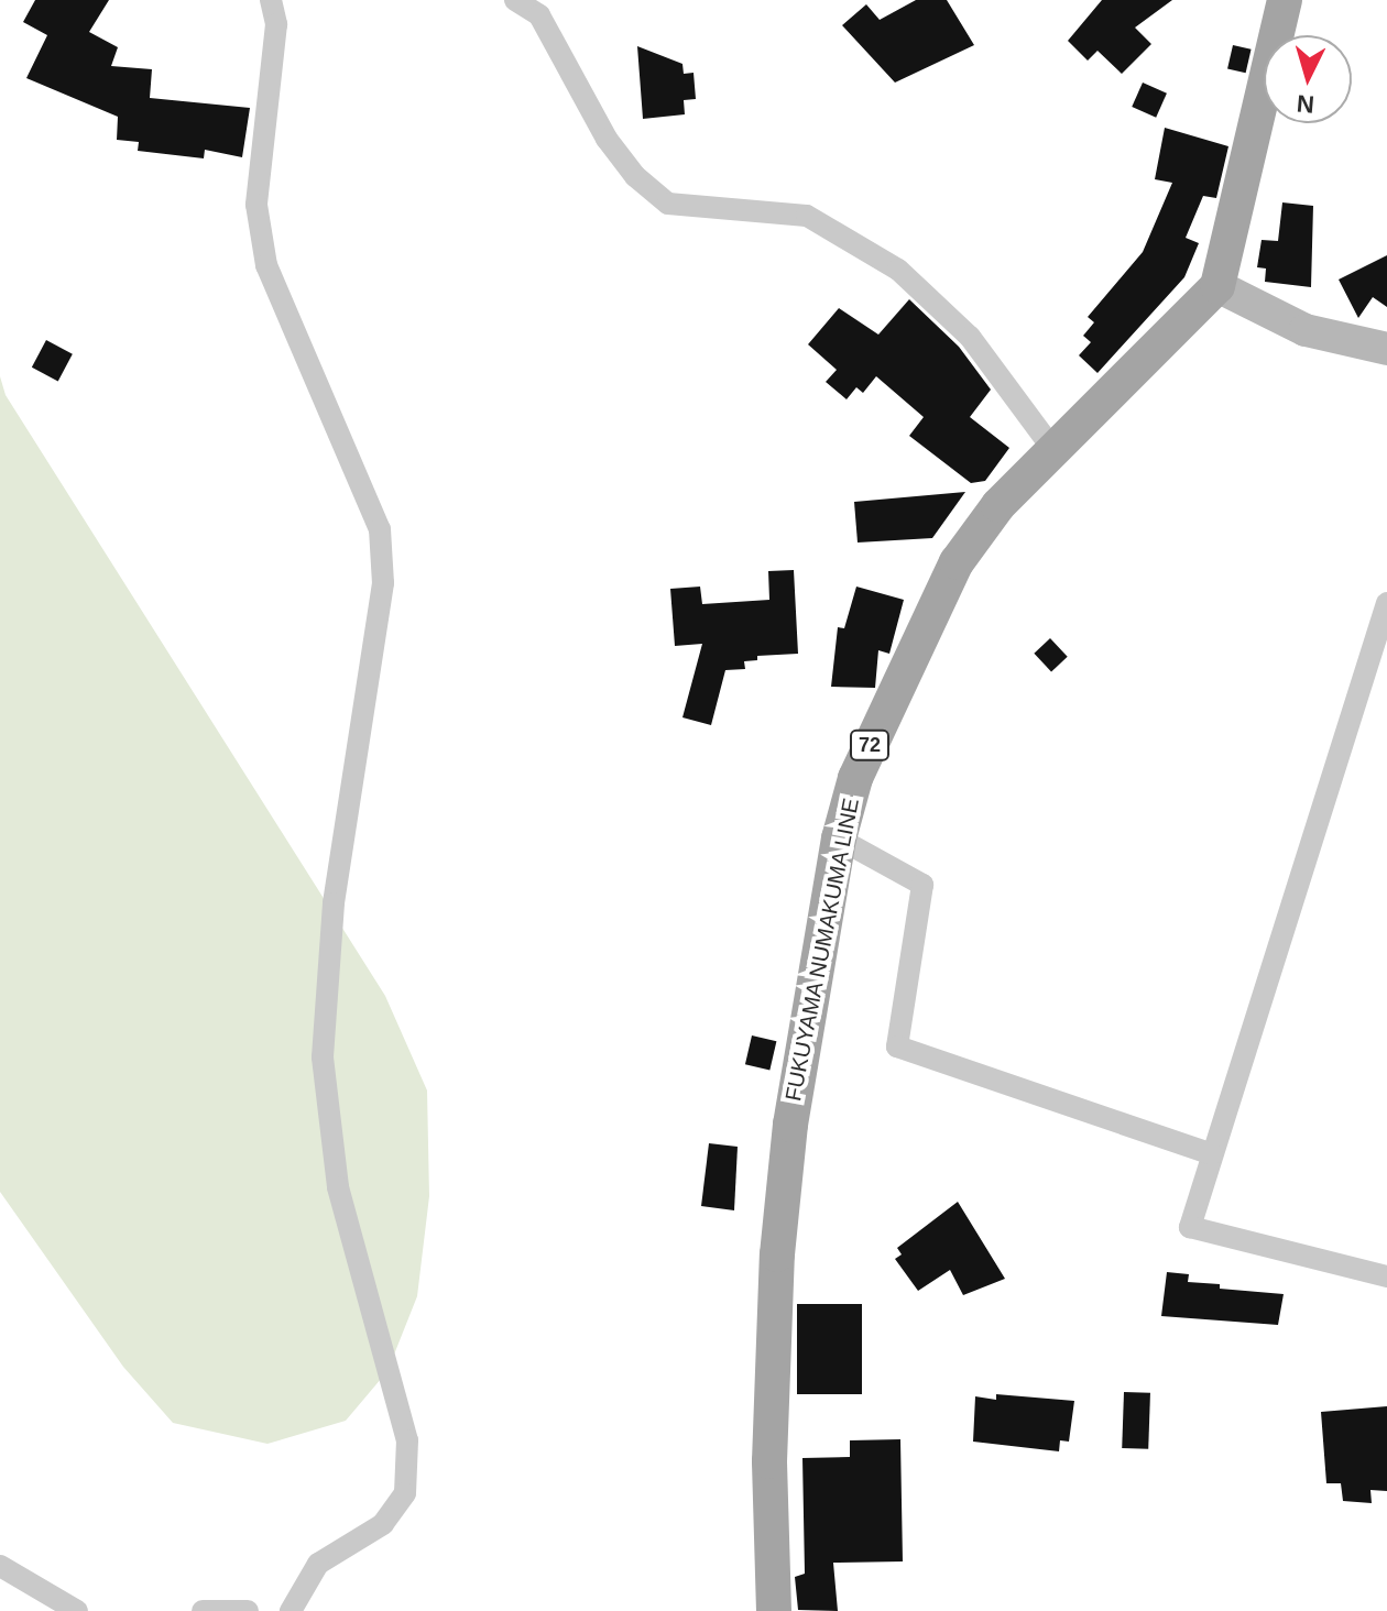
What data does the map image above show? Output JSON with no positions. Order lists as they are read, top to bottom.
{
  "streets": {
    "main road": ["72", "FUKUYAMA NUMAKUMA LINE"]
  },
  "north": "bottom"
}
